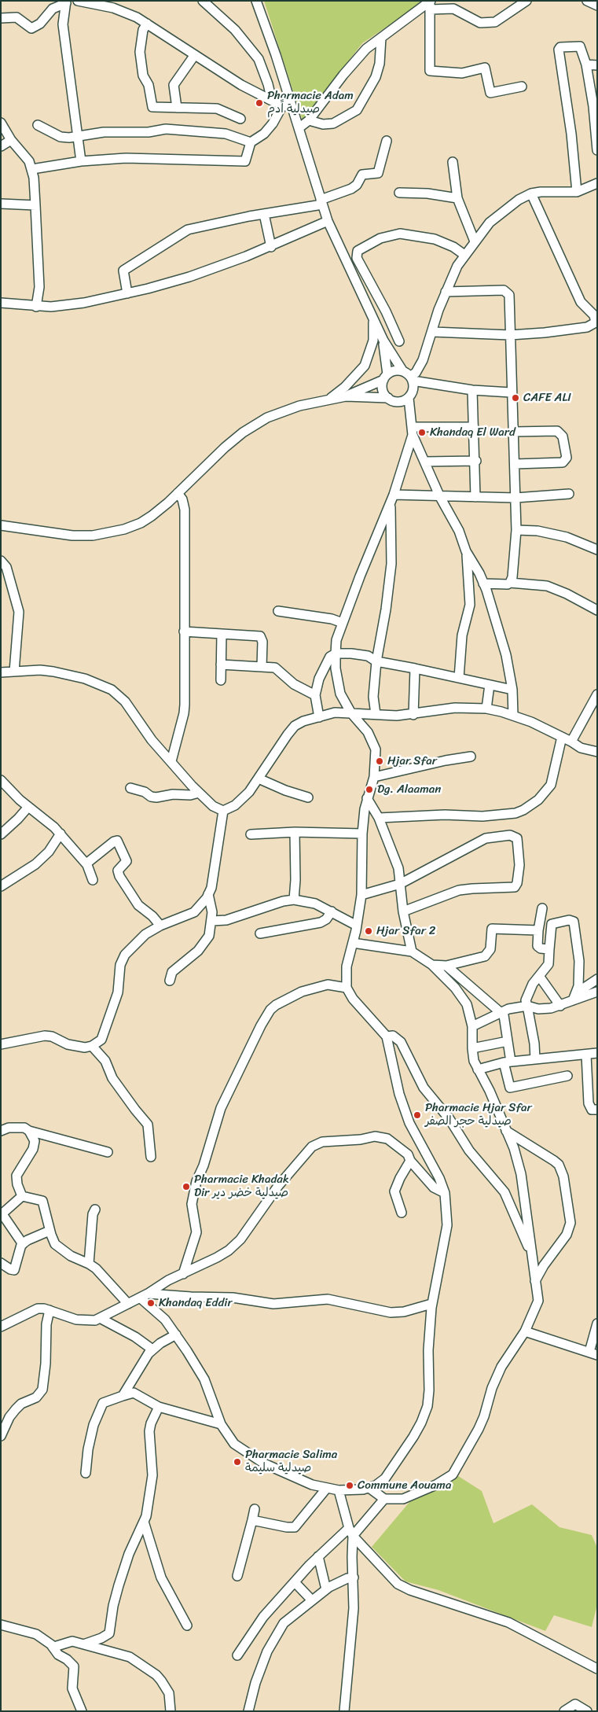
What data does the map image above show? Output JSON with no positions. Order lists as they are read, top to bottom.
{
  "places": [
    "Pharmacie Adam صيدلية اًدم",
    "CAFE ALI",
    "Khandaq El Ward",
    "Hjar Sfar",
    "Dg. Alaaman",
    "Hjar Sfar 2",
    "Pharmacie Hjar Sfar صيدلية حجر الصفر",
    "Pharmacie Khadak Dir صيدلية خضر دير",
    "Khandaq Eddir",
    "Pharmacie Salima صيدلية سليمة",
    "Commune Aouama"
  ]
}
